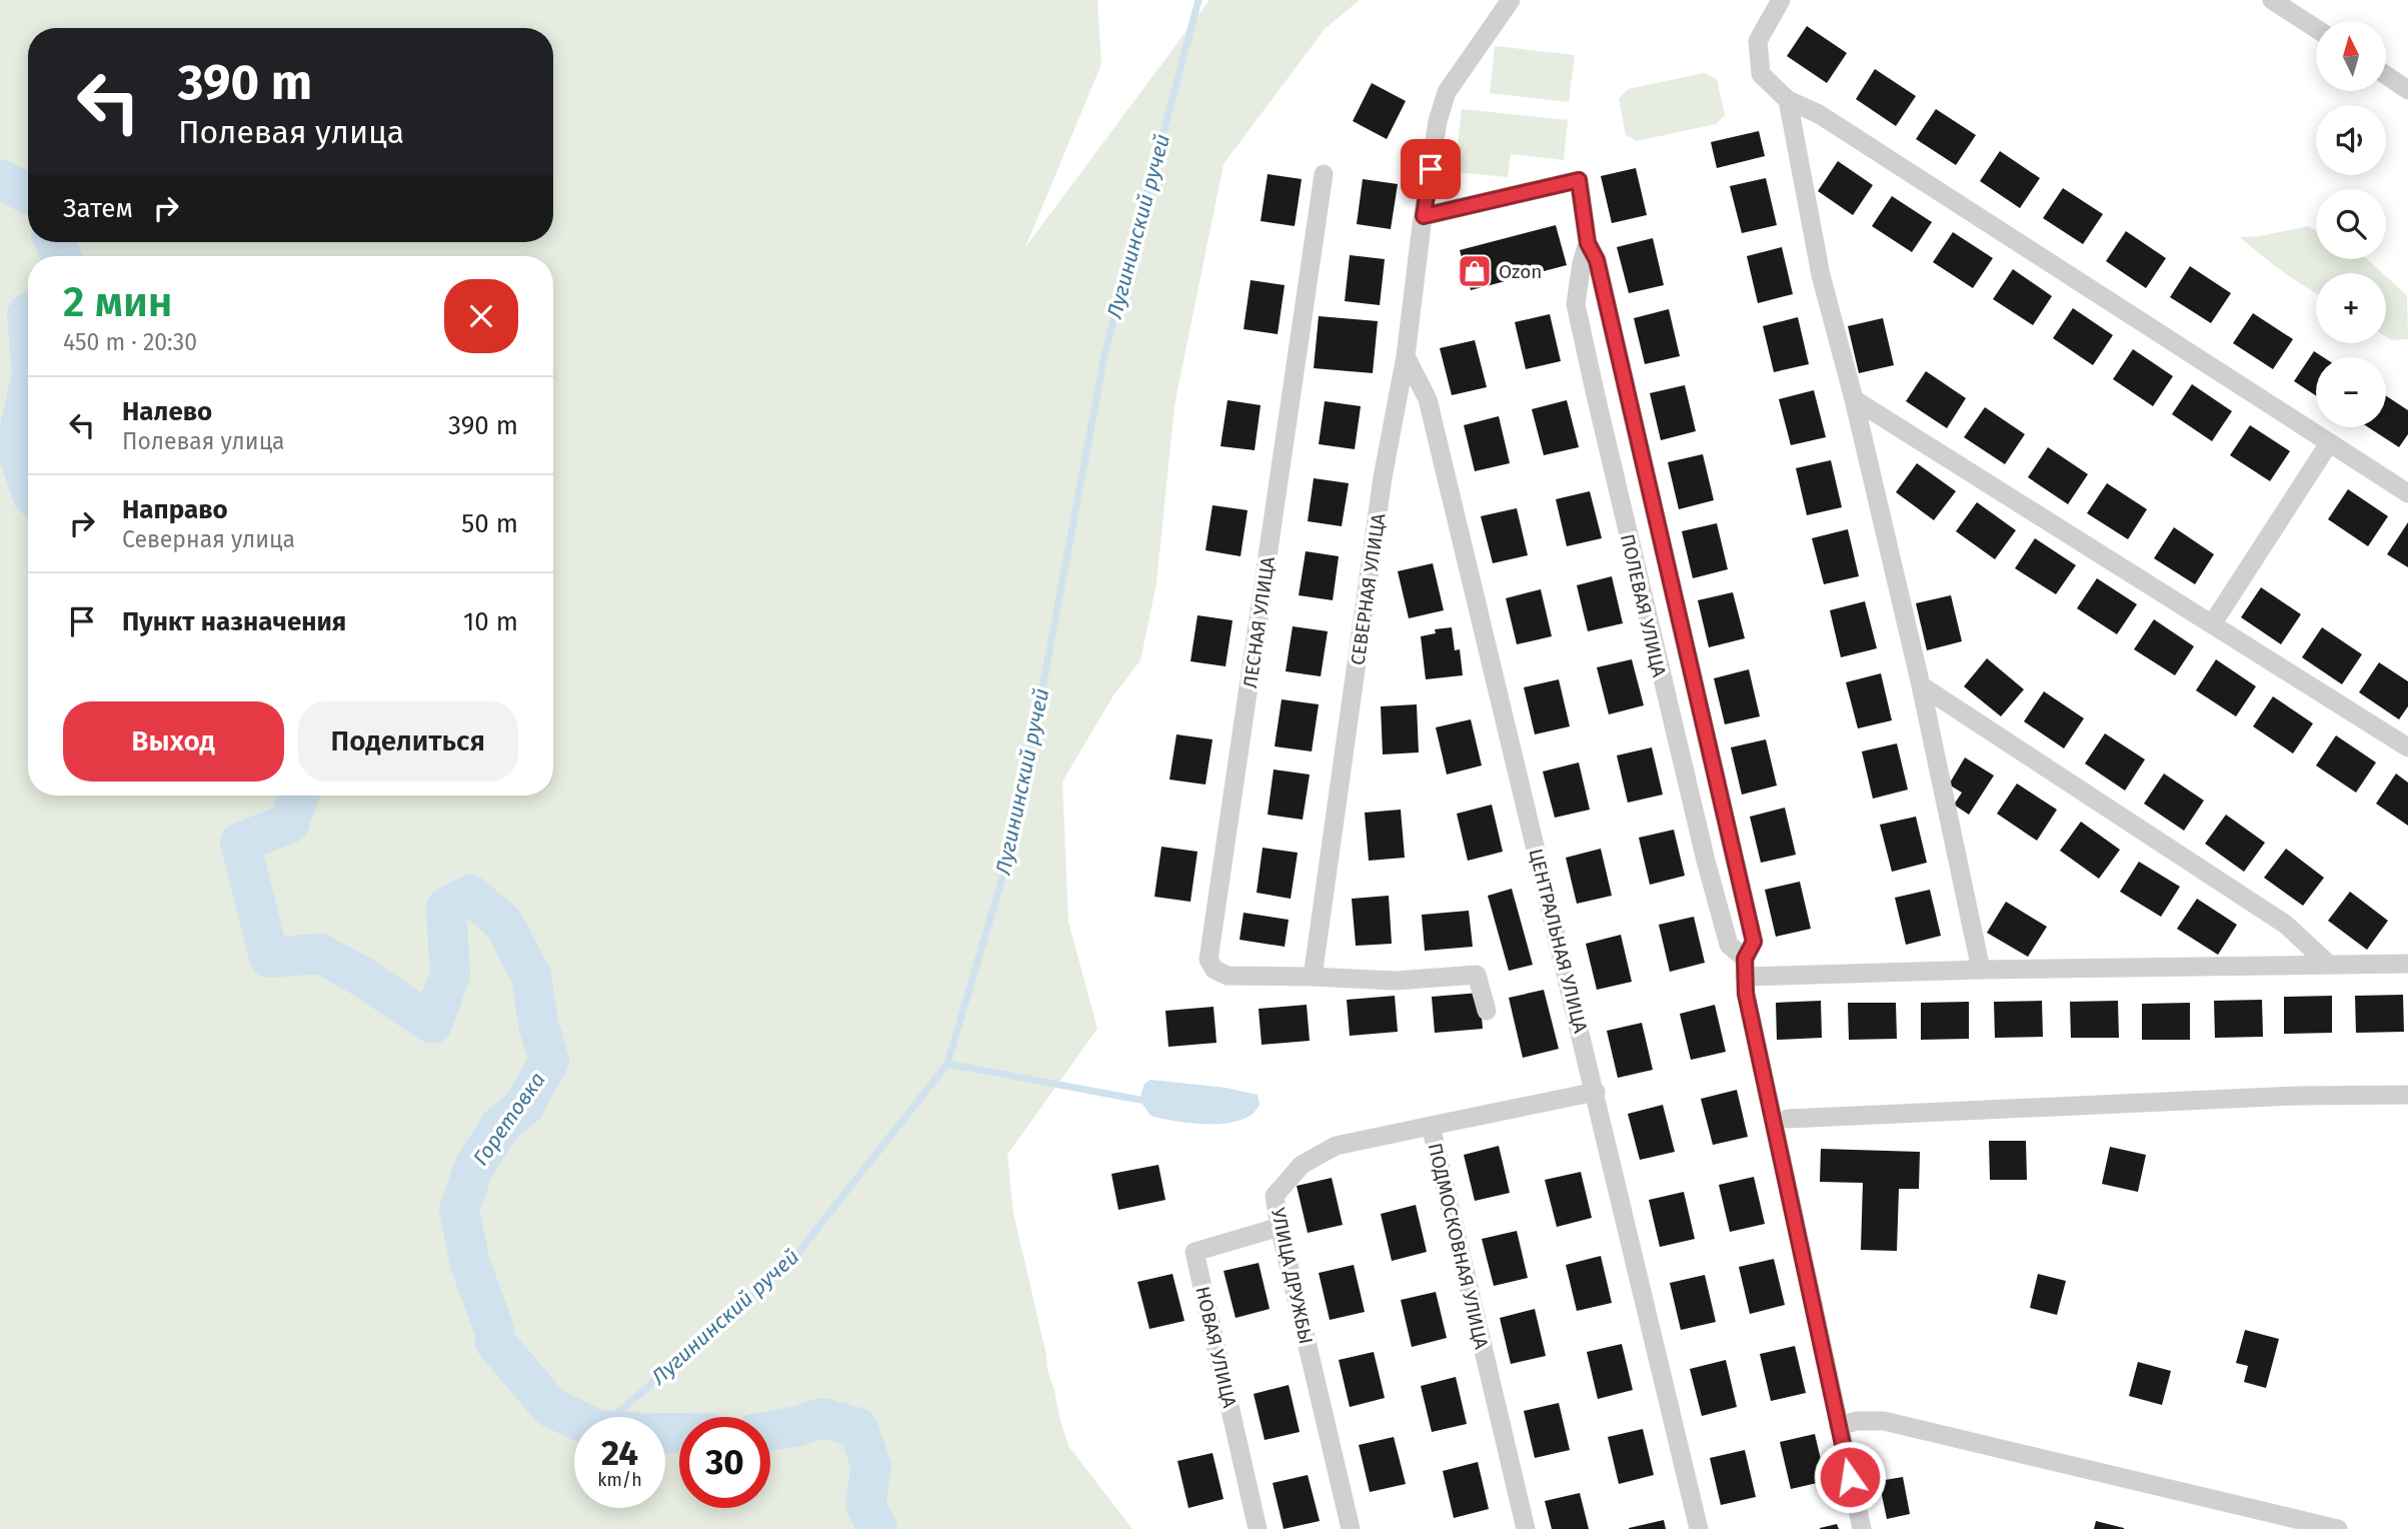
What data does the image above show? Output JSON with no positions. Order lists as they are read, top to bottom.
{
  "streets": {
    "street": [
      "СЕВЕРНАЯ УЛИЦА",
      "ПОЛЕВАЯ УЛИЦА",
      "ЛЕСНАЯ УЛИЦА",
      "ЦЕНТРАЛЬНАЯ УЛИЦА",
      "ПОДМОСКОВНАЯ УЛИЦА",
      "УЛИЦА ДРУЖБЫ",
      "НОВАЯ УЛИЦА"
    ]
  },
  "crossings": [
    ["СЕВЕРНАЯ УЛИЦА", "ПОЛЕВАЯ УЛИЦА"],
    ["СЕВЕРНАЯ УЛИЦА", "ЛЕСНАЯ УЛИЦА"],
    ["СЕВЕРНАЯ УЛИЦА", "ЦЕНТРАЛЬНАЯ УЛИЦА"],
    ["ЦЕНТРАЛЬНАЯ УЛИЦА", "ПОДМОСКОВНАЯ УЛИЦА"],
    ["ПОДМОСКОВНАЯ УЛИЦА", "УЛИЦА ДРУЖБЫ"],
    ["УЛИЦА ДРУЖБЫ", "НОВАЯ УЛИЦА"]
  ],
  "water": ["Лугининский ручей", "Горетовка"],
  "places": {
    "shop": ["Ozon"]
  },
  "north": "top",
  "page": {
    "map_buttons": ["+", "−"],
    "turn": ["390 m", "Полевая улица"],
    "then": "Затем",
    "heading": ["2 мин", "450 m · 20:30"],
    "list": [
      {
        "name": "Налево",
        "note": "Полевая улица",
        "value": "390 m"
      },
      {
        "name": "Направо",
        "note": "Северная улица",
        "value": "50 m"
      },
      {
        "name": "Пункт назначения",
        "value": "10 m"
      }
    ],
    "buttons": ["Выход", "Поделиться"],
    "speed": "24 km/h",
    "limit": "30"
  }
}
